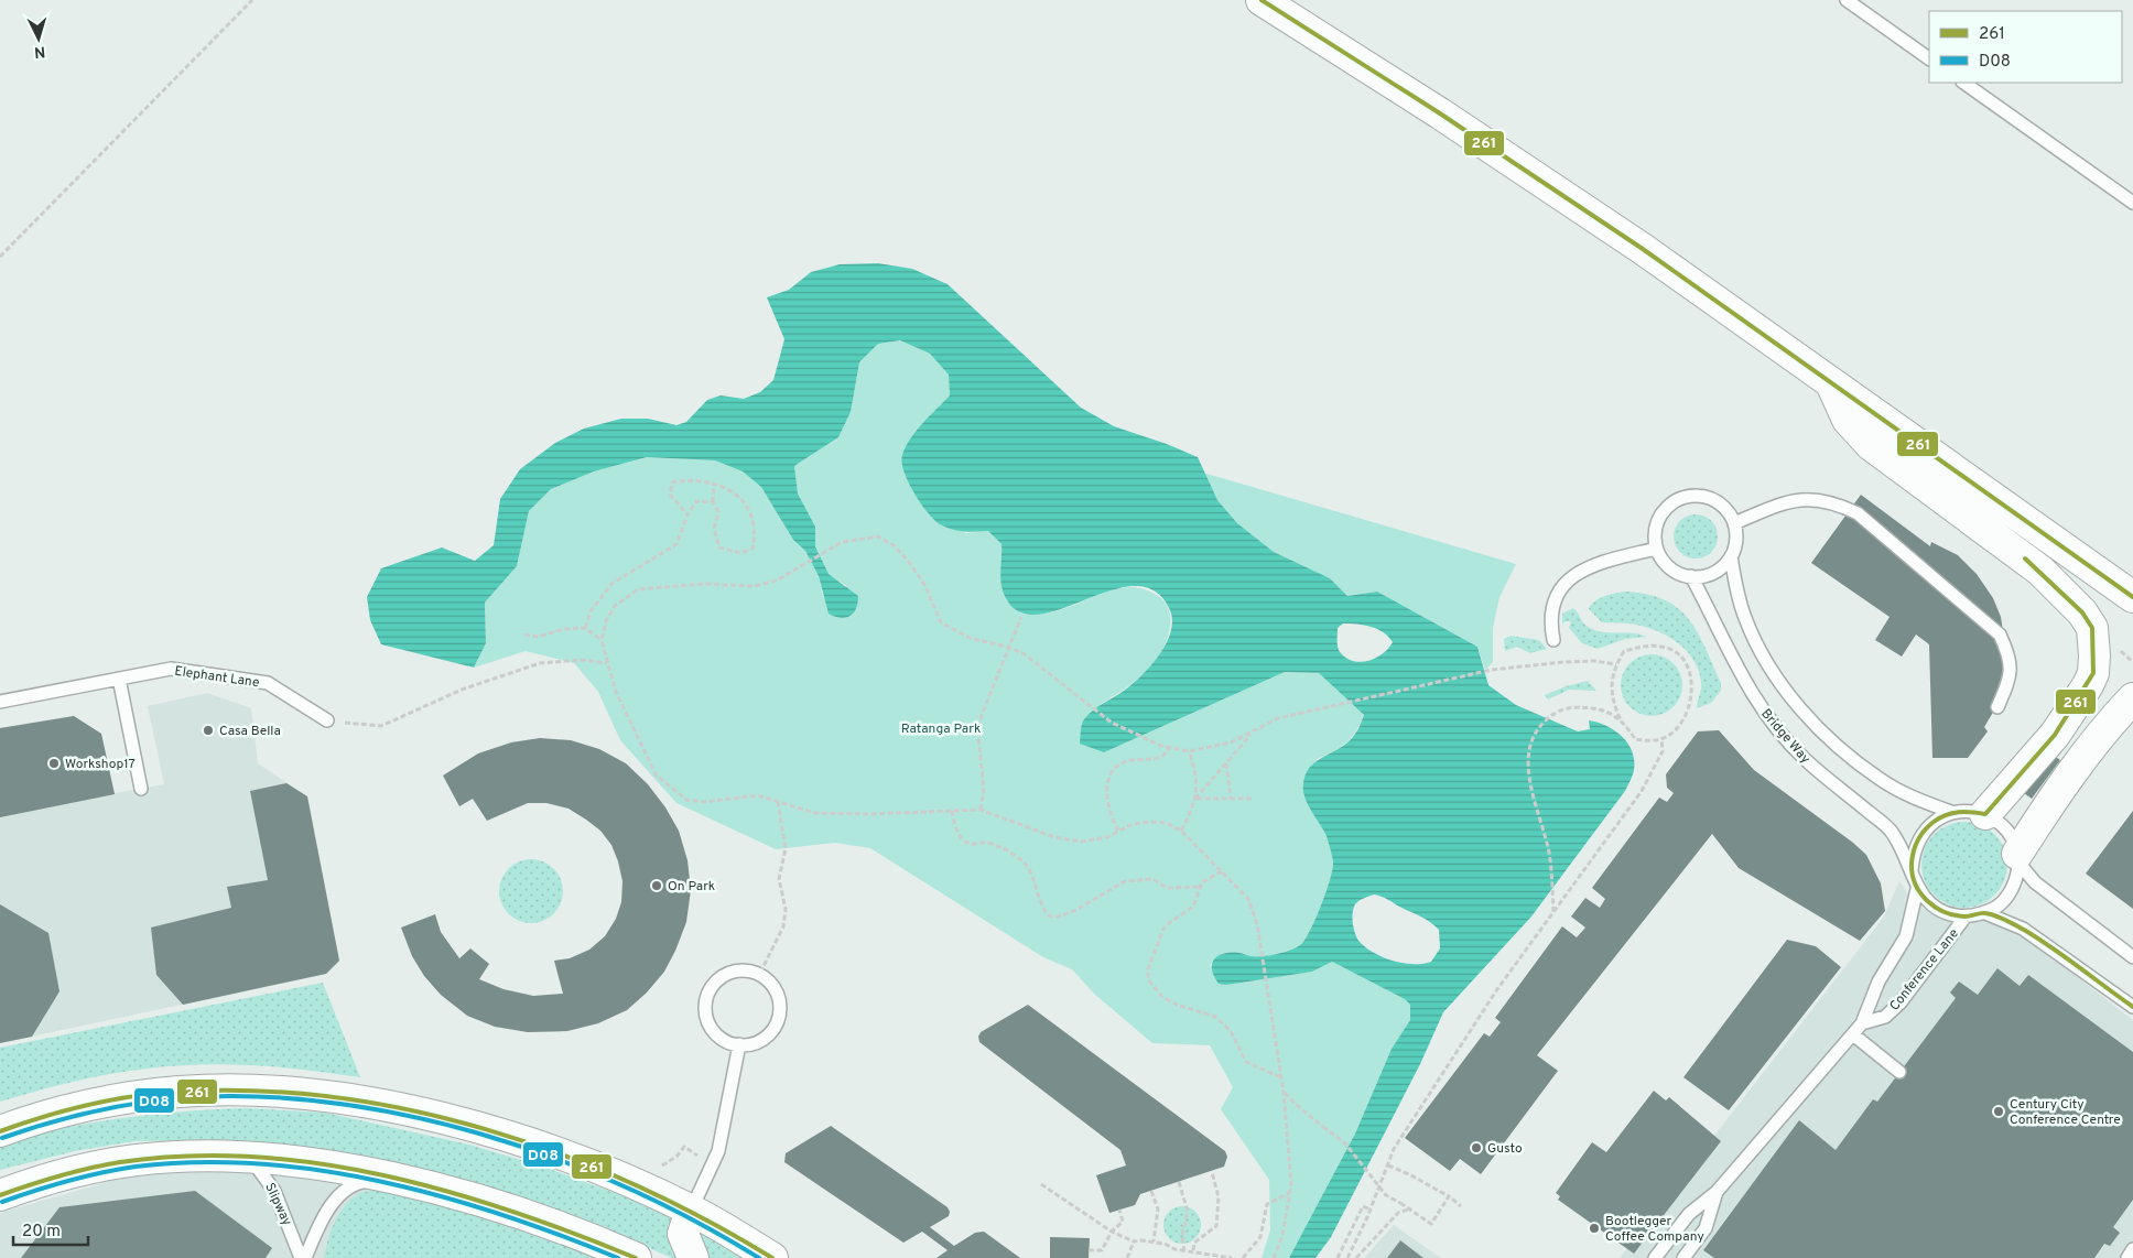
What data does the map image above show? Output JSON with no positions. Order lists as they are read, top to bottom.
{
  "streets": {
    "lane": [
      "Elephant Lane",
      "Bridge Way",
      "Conference Lane",
      "Slipway"
    ]
  },
  "crossings": [
    ["Bridge Way", "Conference Lane"]
  ],
  "parks": ["Ratanga Park"],
  "places": [
    "Casa Bella",
    "Workshop17",
    "On Park",
    "Century City Conference Centre",
    "Gusto",
    "Bootlegger Coffee Company"
  ],
  "lines": ["transit line 261", "transit line D08"],
  "legend": ["261", "D08"],
  "scale_bar": "20 m",
  "north": "bottom"
}
